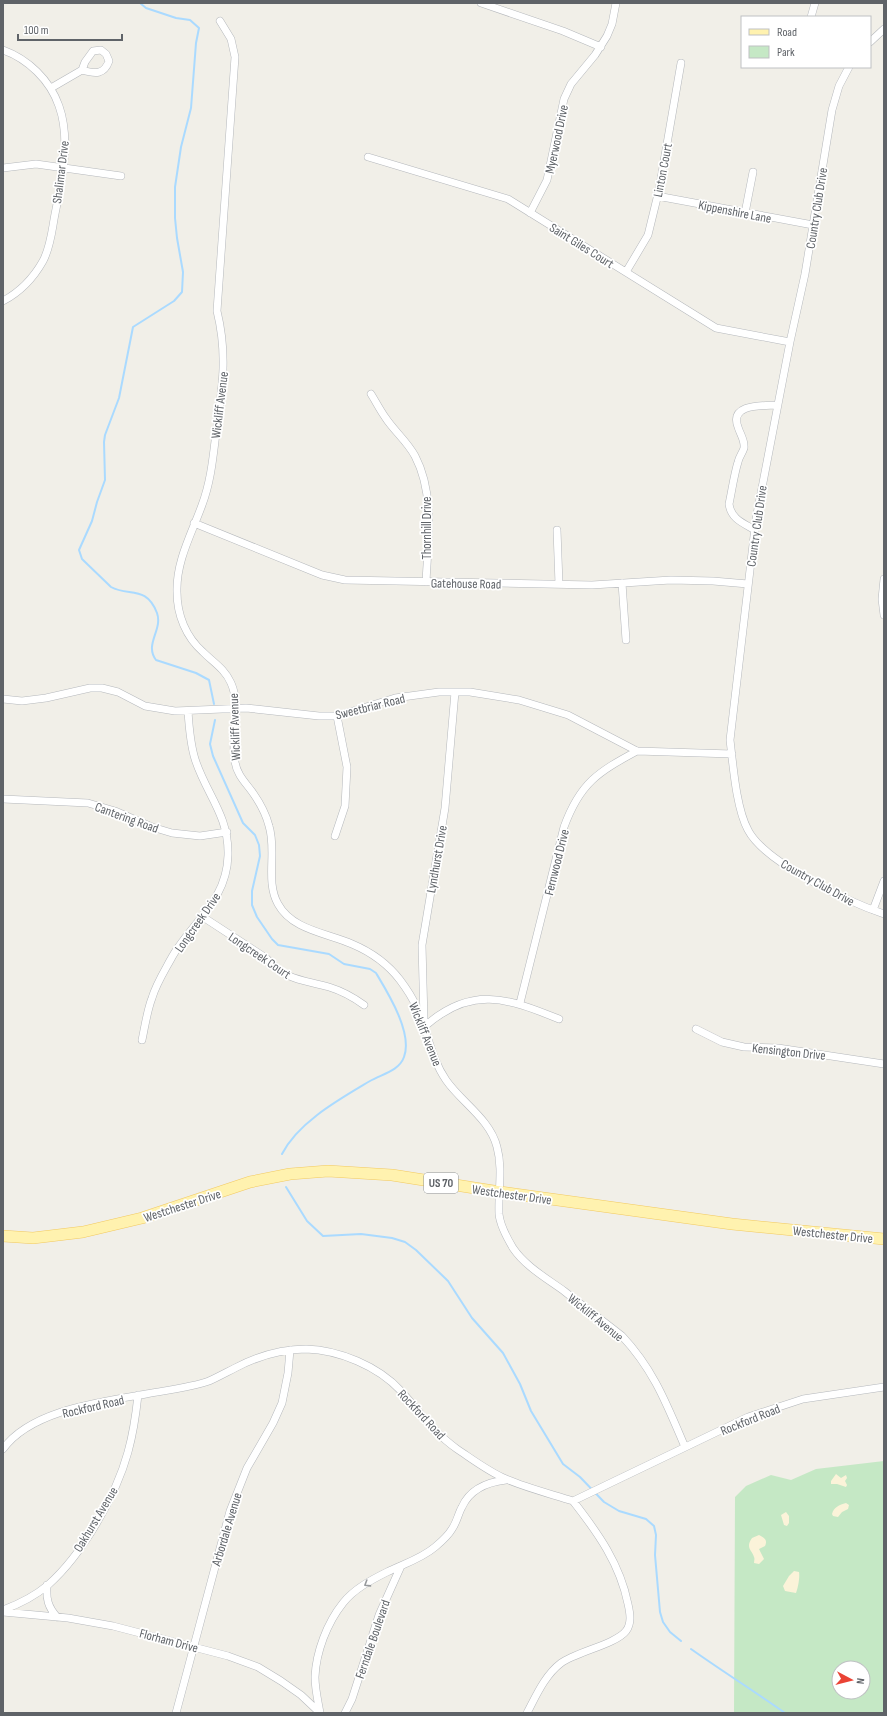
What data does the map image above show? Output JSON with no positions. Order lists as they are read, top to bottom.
{
  "streets": {
    "main road": ["US 70", "Westchester Drive"],
    "street": [
      "Myerwood Drive",
      "Linton Court",
      "Shalimar Drive",
      "Country Club Drive",
      "Kippenshire Lane",
      "Saint Giles Court",
      "Wickliff Avenue",
      "Thornhill Drive",
      "Gatehouse Road",
      "Sweetbriar Road",
      "Cantering Road",
      "Lyndhurst Drive",
      "Fernwood Drive",
      "Longcreek Drive",
      "Longcreek Court",
      "Kensington Drive",
      "Rockford Road",
      "Oakhurst Avenue",
      "Arbordale Avenue",
      "Ferndale Boulevard",
      "Florham Drive"
    ]
  },
  "crossings": [
    ["Myerwood Drive", "Saint Giles Court"],
    ["Linton Court", "Kippenshire Lane"],
    ["Linton Court", "Saint Giles Court"],
    ["Country Club Drive", "Kippenshire Lane"],
    ["Country Club Drive", "Saint Giles Court"],
    ["Country Club Drive", "Gatehouse Road"],
    ["Country Club Drive", "Sweetbriar Road"],
    ["Wickliff Avenue", "Gatehouse Road"],
    ["Wickliff Avenue", "Sweetbriar Road"],
    ["Wickliff Avenue", "Lyndhurst Drive"],
    ["Wickliff Avenue", "Westchester Drive"],
    ["Wickliff Avenue", "Rockford Road"],
    ["Thornhill Drive", "Gatehouse Road"],
    ["Sweetbriar Road", "Lyndhurst Drive"],
    ["Sweetbriar Road", "Fernwood Drive"],
    ["Sweetbriar Road", "Longcreek Drive"],
    ["Cantering Road", "Longcreek Drive"],
    ["Longcreek Drive", "Longcreek Court"],
    ["Rockford Road", "Oakhurst Avenue"],
    ["Rockford Road", "Arbordale Avenue"],
    ["Rockford Road", "Ferndale Boulevard"],
    ["Oakhurst Avenue", "Florham Drive"],
    ["Arbordale Avenue", "Florham Drive"],
    ["Ferndale Boulevard", "Florham Drive"]
  ],
  "legend": ["Road", "Park"],
  "scale_bar": "100 m",
  "north": "right"
}
